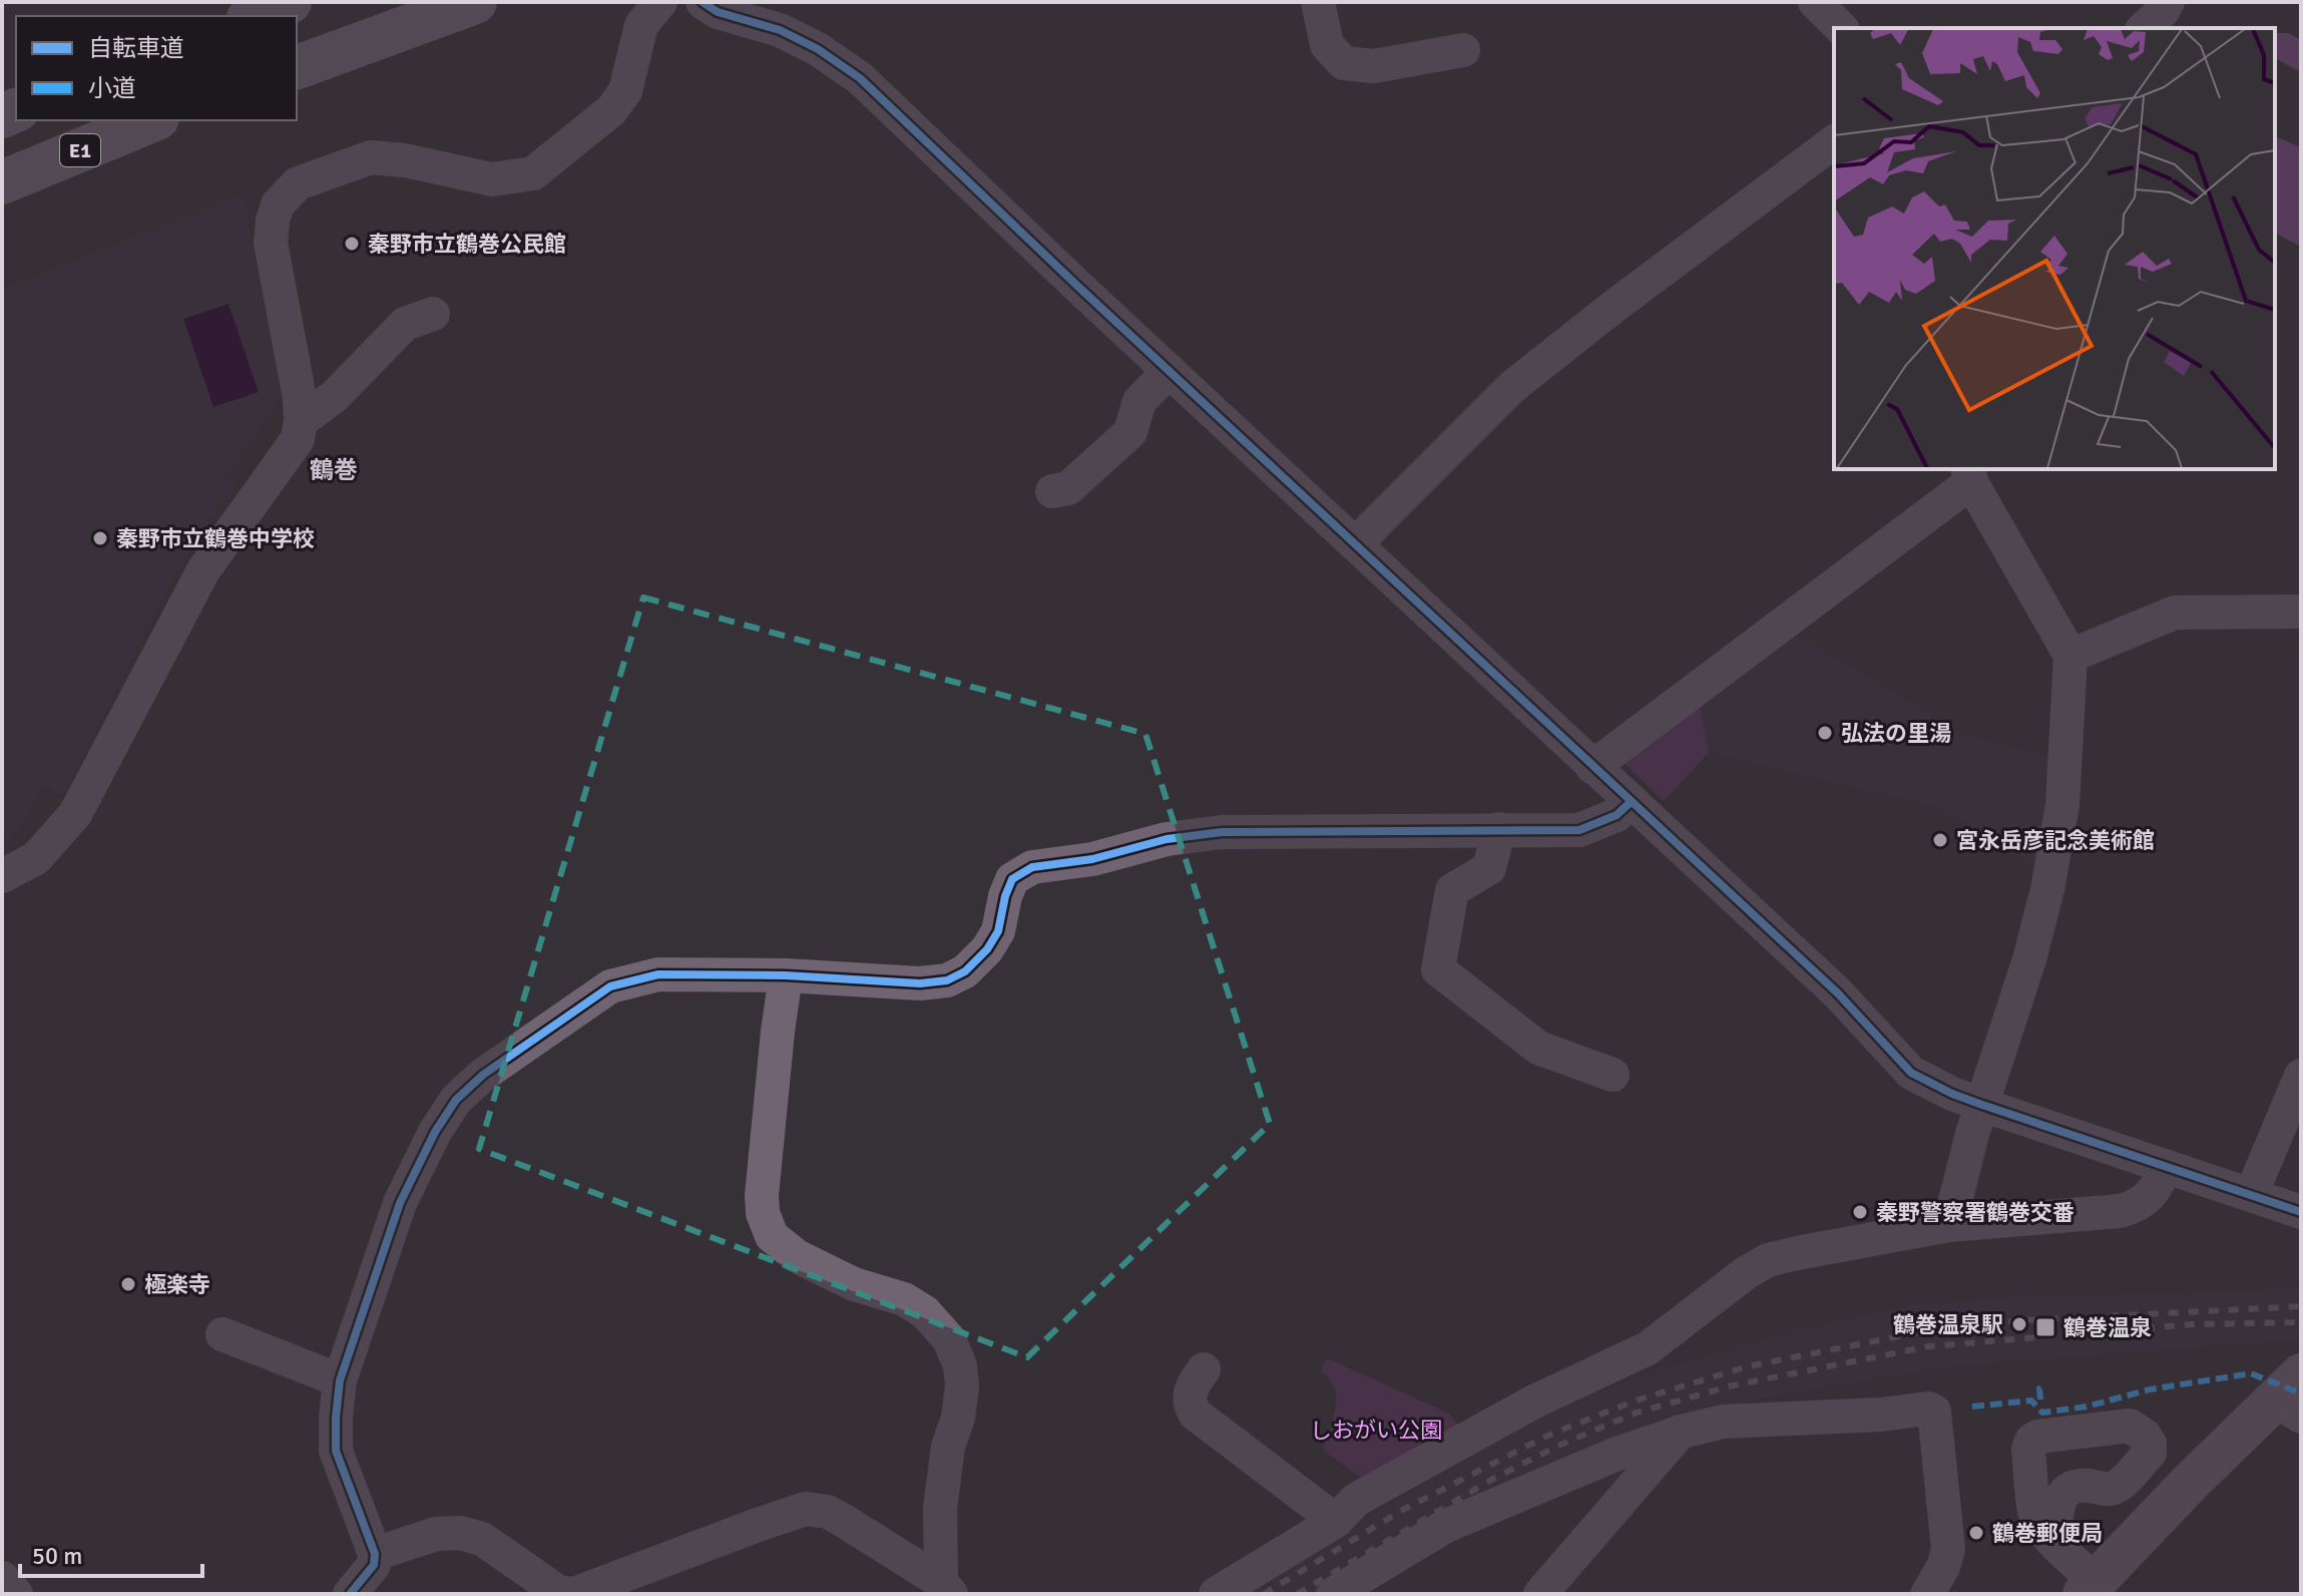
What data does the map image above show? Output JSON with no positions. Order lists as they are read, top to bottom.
{
  "streets": {
    "highway": ["E1"]
  },
  "districts": ["鶴巻"],
  "parks": ["しおがい公園"],
  "places": {
    "other": [
      "秦野市立鶴巻公民館",
      "秦野市立鶴巻中学校",
      "弘法の里湯",
      "宮永岳彦記念美術館",
      "秦野警察署鶴巻交番",
      "極楽寺",
      "鶴巻温泉駅",
      "鶴巻郵便局"
    ],
    "transit": ["鶴巻温泉"]
  },
  "legend": ["自転車道", "小道"],
  "scale_bar": "50 m"
}
